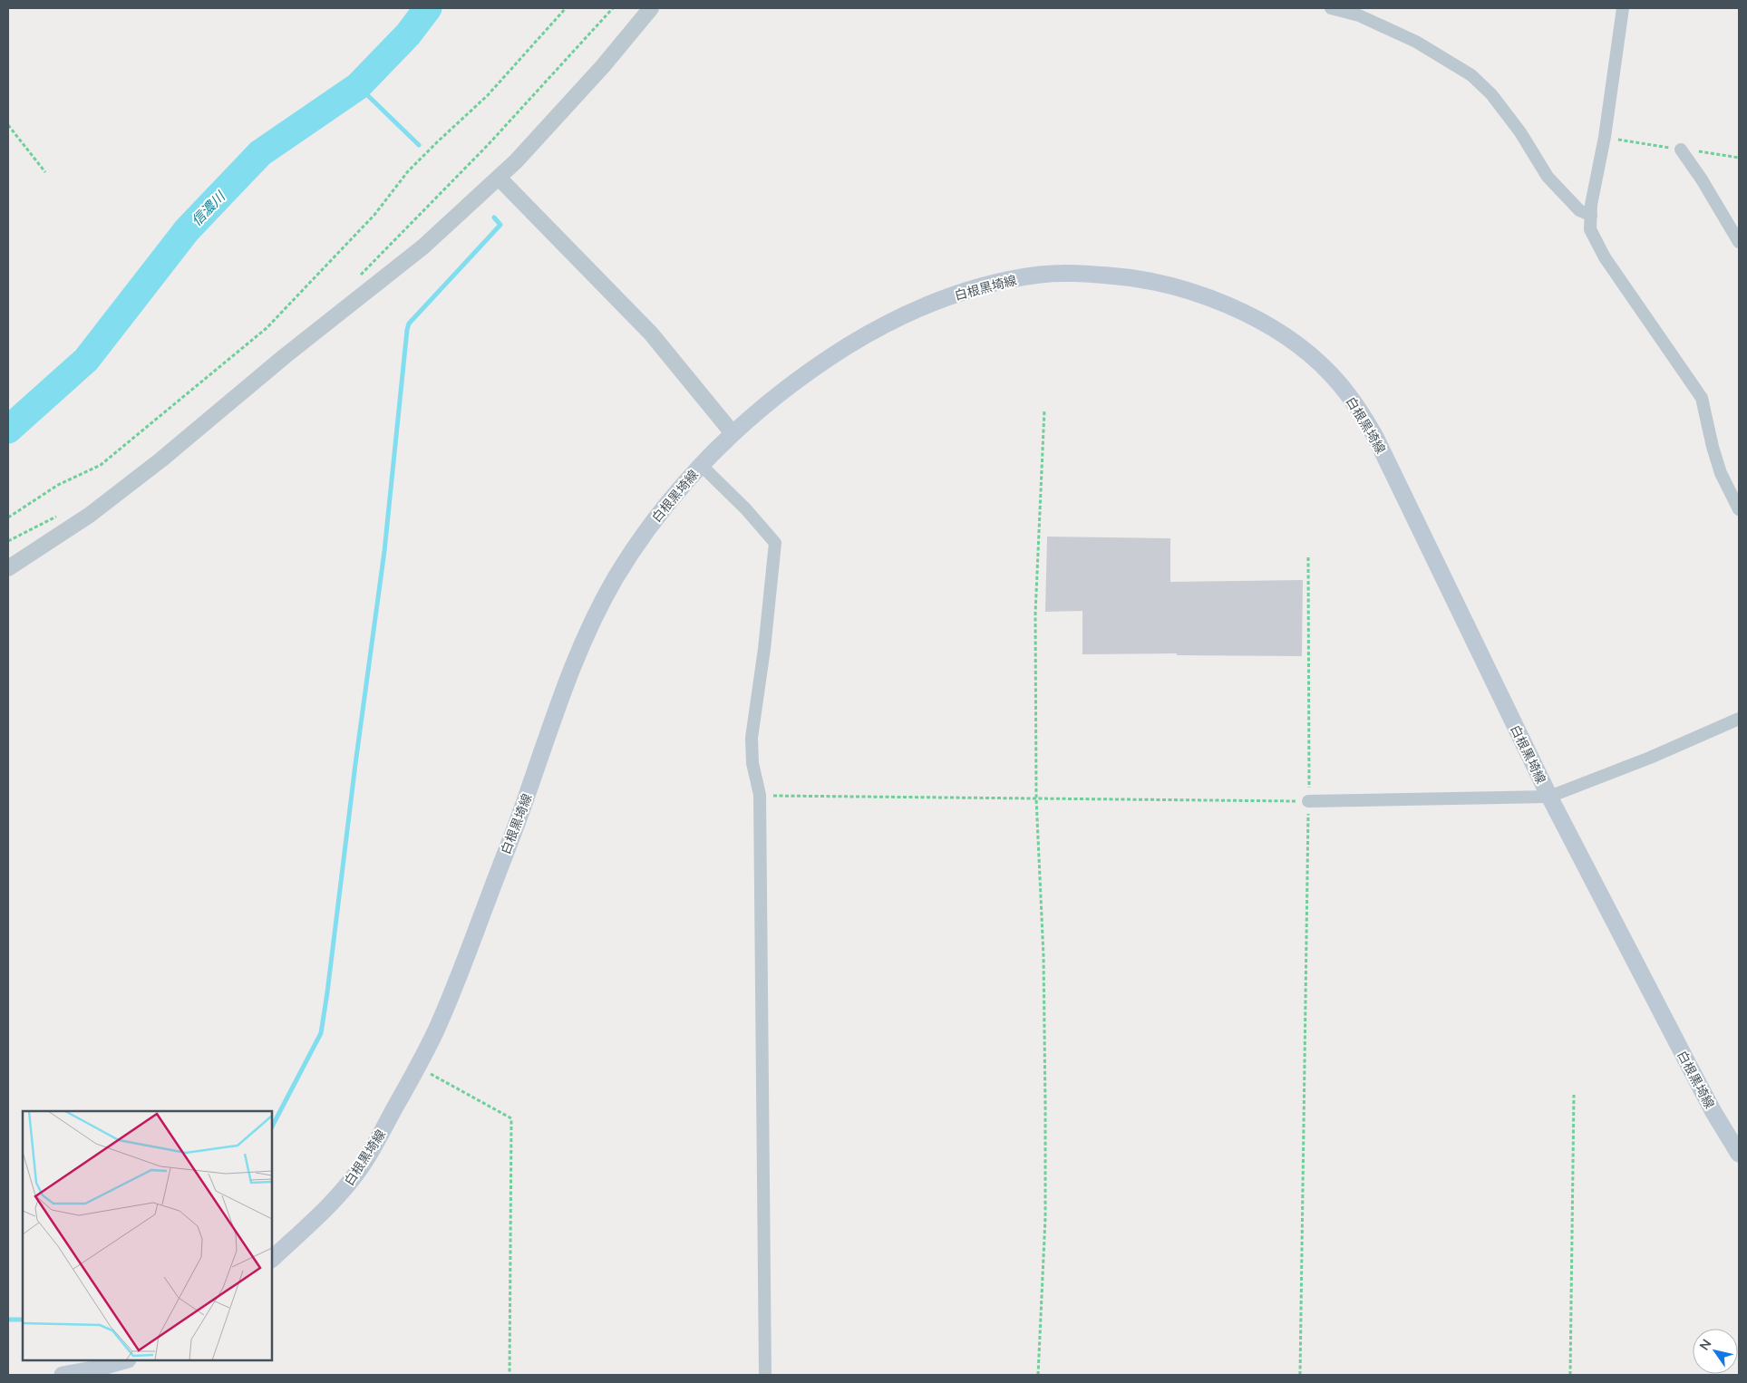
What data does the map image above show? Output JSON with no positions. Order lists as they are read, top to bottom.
{
  "streets": {
    "main road": ["白根黒埼線"]
  },
  "water": ["信濃川"],
  "north": "top left"
}
